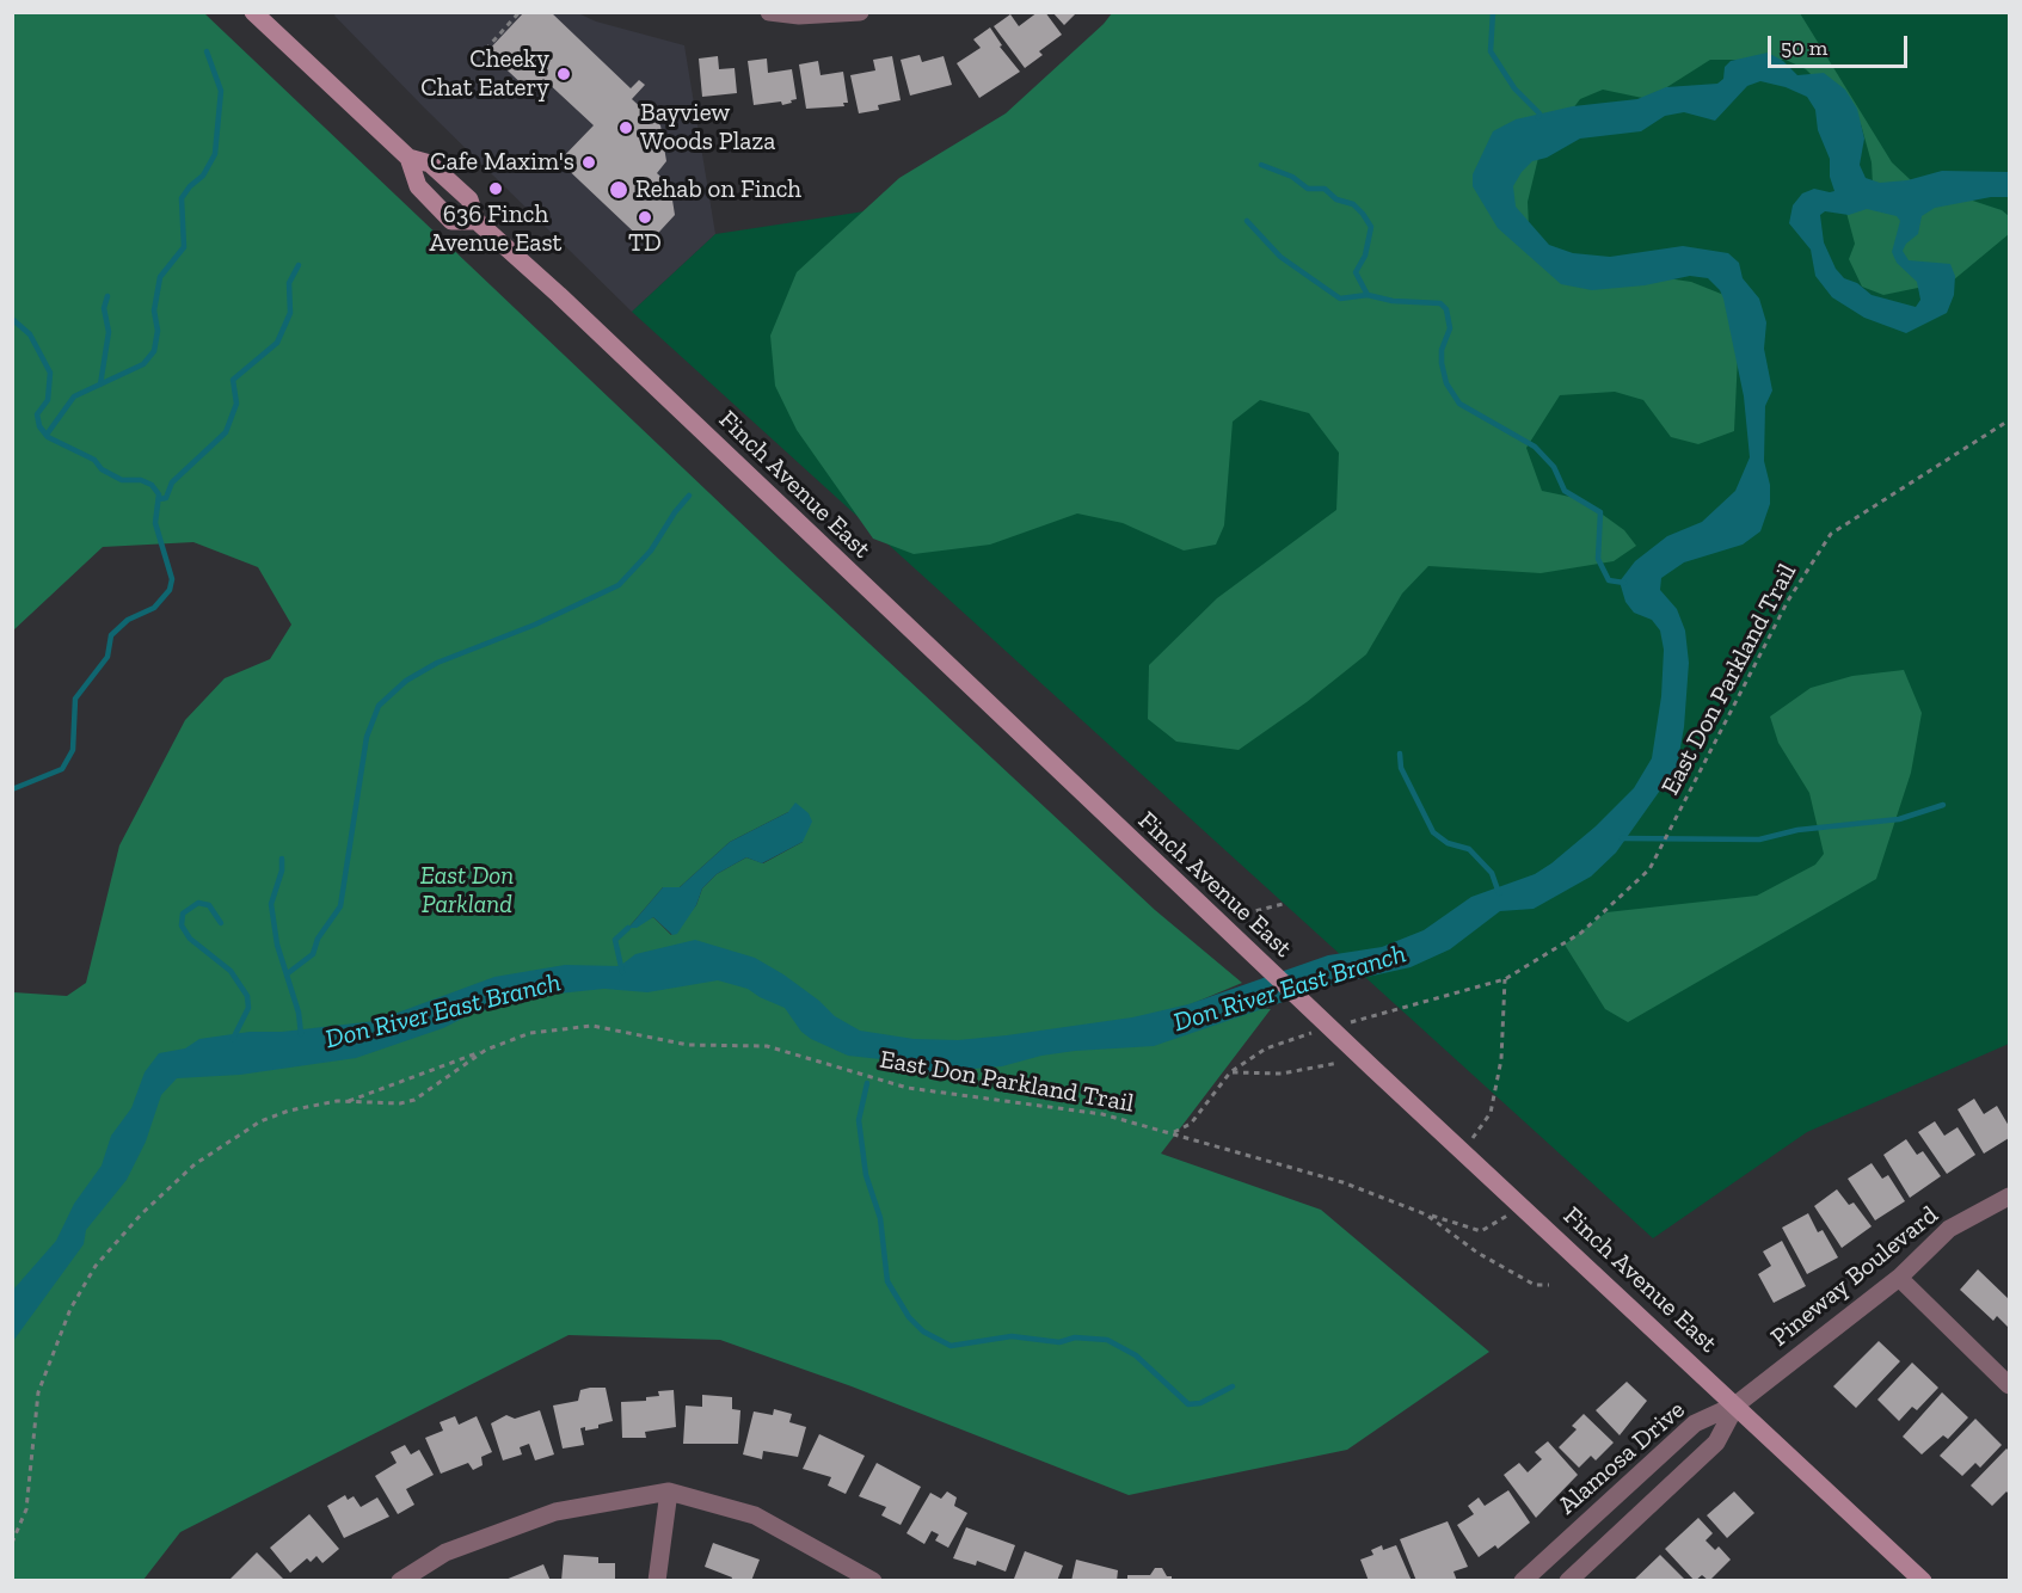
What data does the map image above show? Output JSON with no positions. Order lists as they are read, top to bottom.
{
  "streets": {
    "main road": ["Finch Avenue East"],
    "street": ["Pineway Boulevard", "Alamosa Drive"],
    "path": ["East Don Parkland Trail"]
  },
  "crossings": [
    ["Finch Avenue East", "East Don Parkland Trail"],
    ["Finch Avenue East", "Pineway Boulevard"],
    ["Finch Avenue East", "Alamosa Drive"],
    ["Pineway Boulevard", "Alamosa Drive"]
  ],
  "water": ["Don River East Branch"],
  "parks": ["East Don Parkland"],
  "places": [
    "Cheeky Chat Eatery",
    "Bayview Woods Plaza",
    "Cafe Maxim's",
    "636 Finch Avenue East",
    "Rehab on Finch",
    "TD"
  ],
  "scale_bar": "50 m"
}
